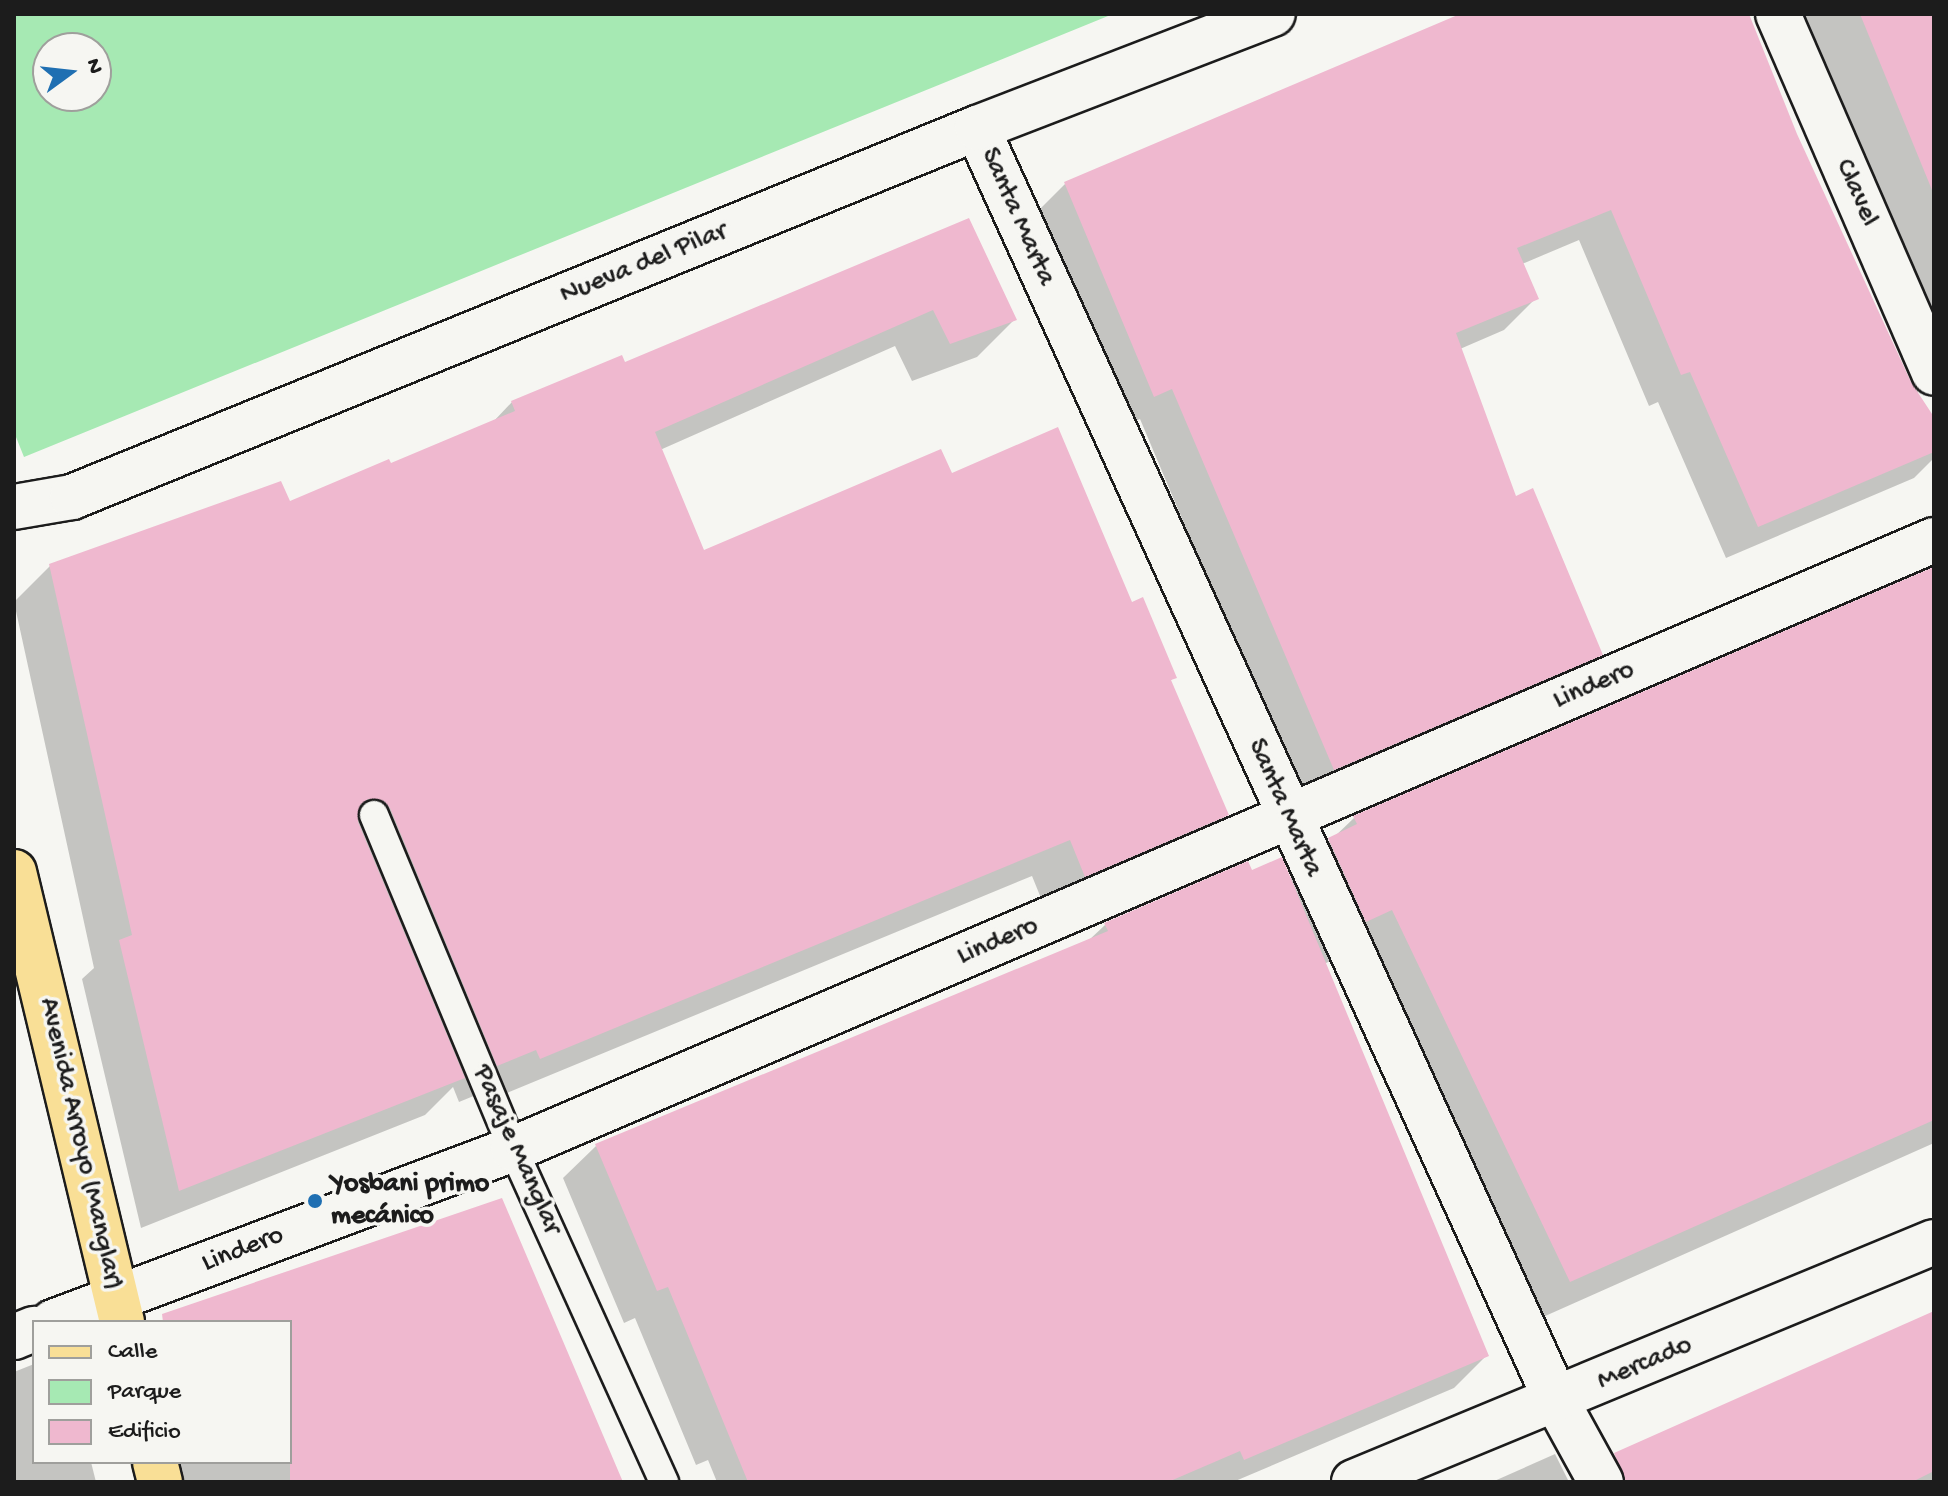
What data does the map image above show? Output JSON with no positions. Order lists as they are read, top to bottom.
{
  "streets": {
    "main road": ["Avenida Arroyo (Manglar)"],
    "street": [
      "Clavel",
      "Santa Marta",
      "Nueva del Pilar",
      "Lindero",
      "Mercado"
    ],
    "lane": ["Pasaje Manglar"]
  },
  "crossings": [
    ["Santa Marta", "Nueva del Pilar"],
    ["Santa Marta", "Lindero"],
    ["Santa Marta", "Mercado"],
    ["Lindero", "Avenida Arroyo (Manglar)"],
    ["Lindero", "Pasaje Manglar"]
  ],
  "places": ["Yosbani primo mecánico"],
  "legend": ["Calle", "Parque", "Edificio"],
  "north": "right"
}
